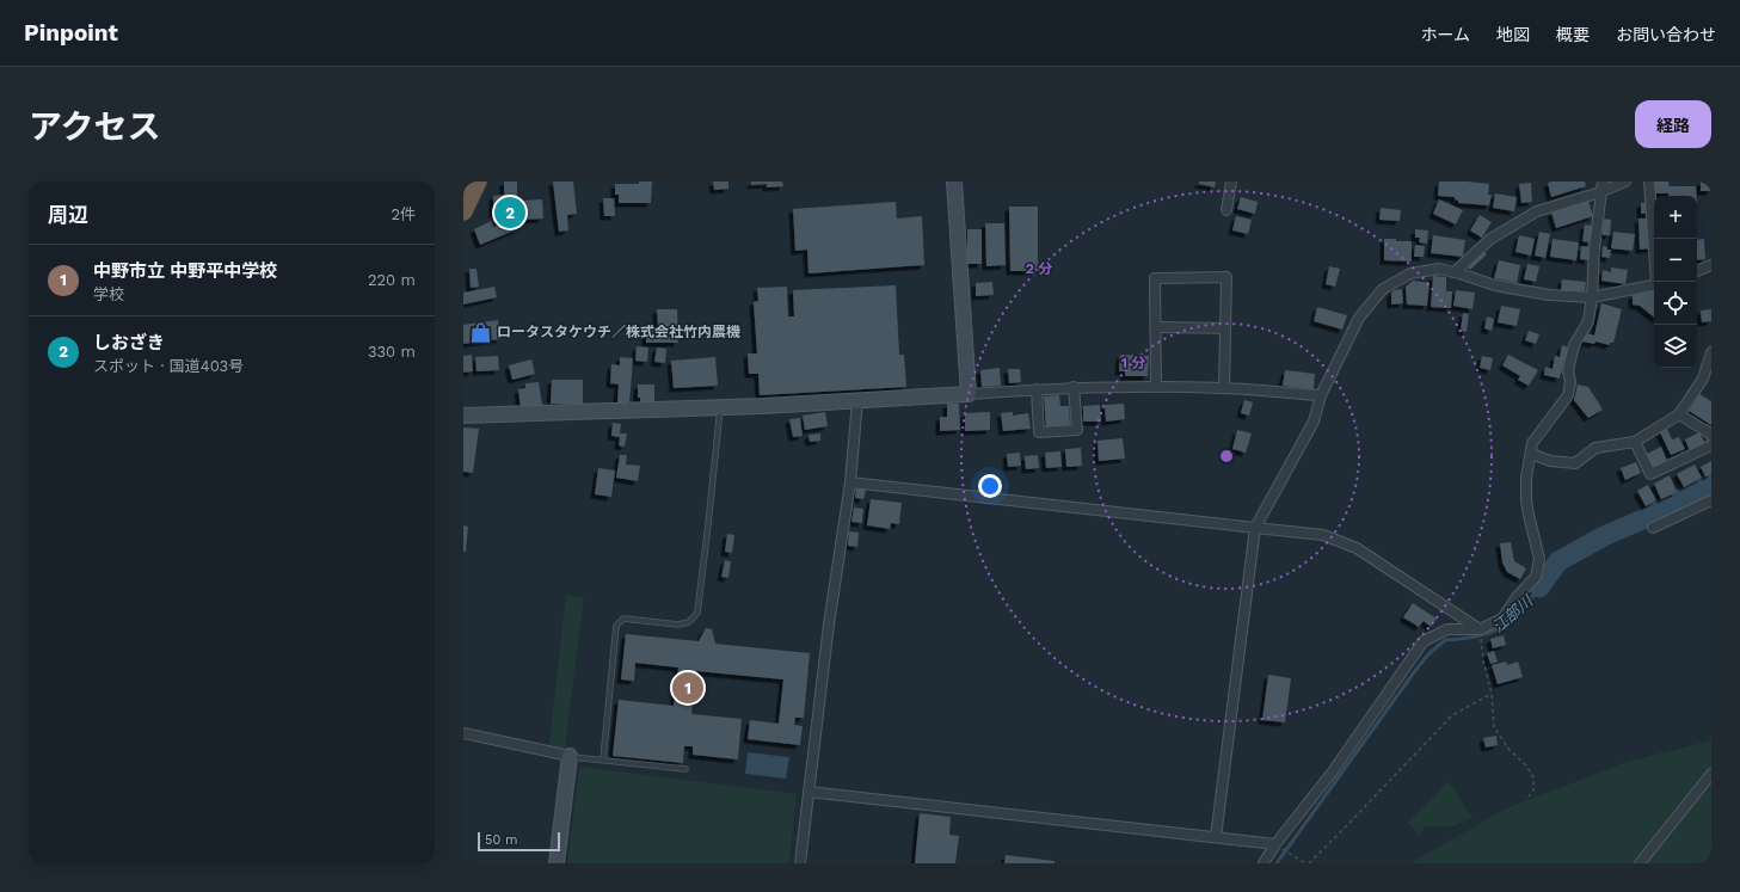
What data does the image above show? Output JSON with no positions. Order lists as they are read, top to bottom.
{
  "water": ["江部川"],
  "places": {
    "shop": ["ロータスタケウチ／株式会社竹内農機"]
  },
  "scale_bar": "50 m",
  "page": {
    "header": "Pinpoint",
    "nav": [
      "ホーム",
      "地図",
      "概要",
      "お問い合わせ"
    ],
    "title": "アクセス",
    "buttons": "経路",
    "heading": ["周辺", "2件"],
    "pins": ["2", "1"],
    "map_buttons": ["+", "−"],
    "list": [
      {
        "mark": "1",
        "name": "中野市立 中野平中学校",
        "note": "学校",
        "value": "220 m"
      },
      {
        "mark": "2",
        "name": "しおざき",
        "note": "スポット · 国道403号",
        "value": "330 m"
      }
    ],
    "scale": "50 m"
  },
  "rings": ["2 分", "1 分"]
}
